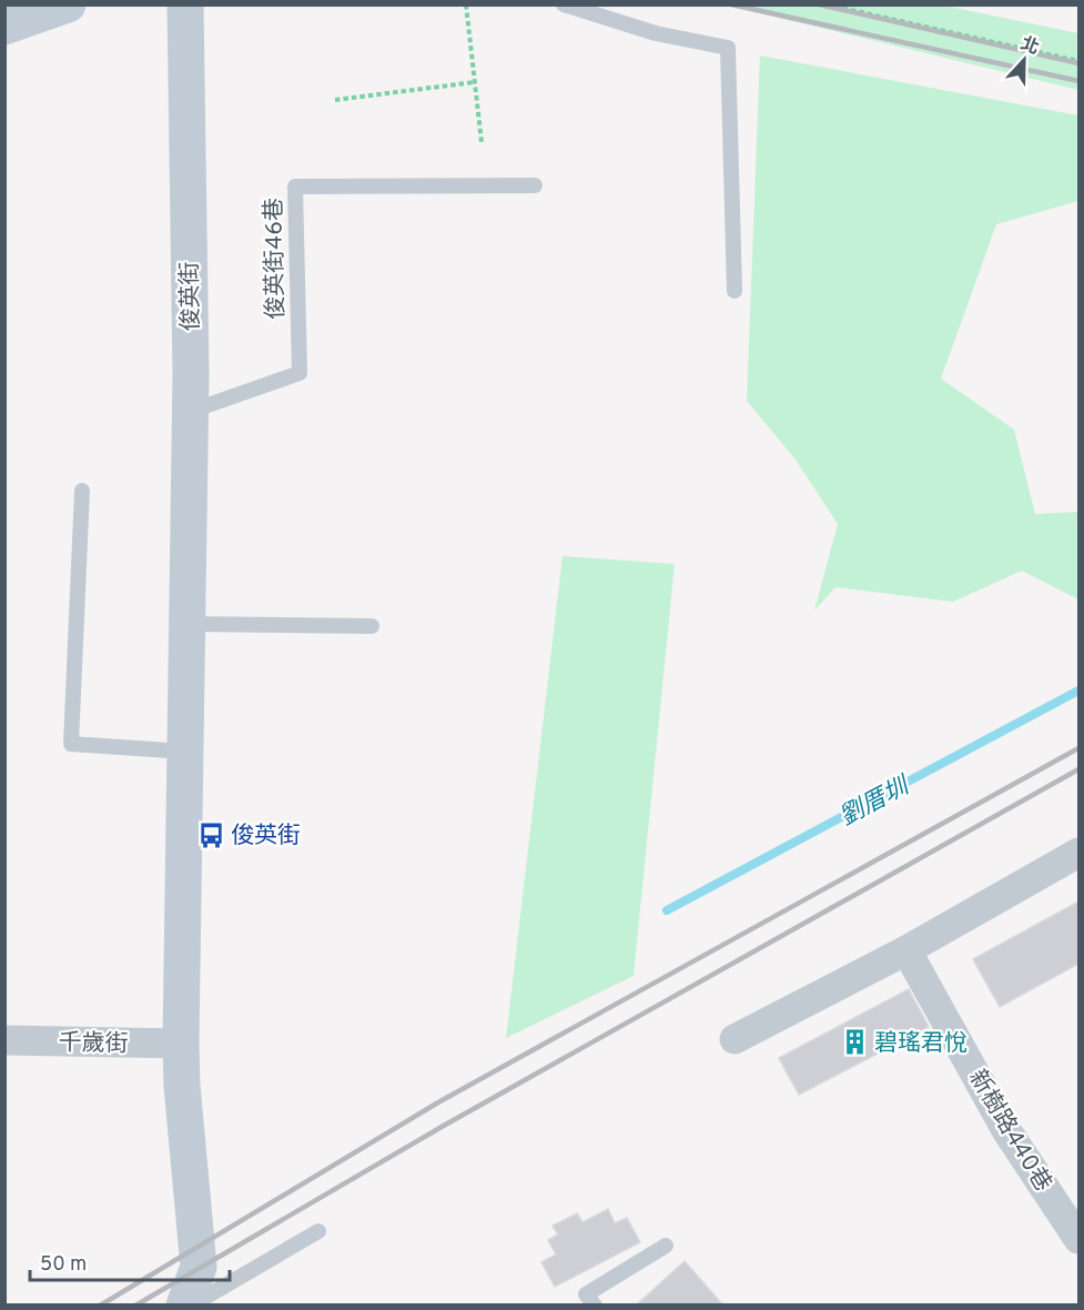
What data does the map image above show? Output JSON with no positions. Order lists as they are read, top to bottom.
{
  "streets": {
    "street": ["俊英街", "千歲街", "新樹路440巷"],
    "lane": ["俊英街46巷"]
  },
  "crossings": [
    ["俊英街46巷", "俊英街"],
    ["俊英街", "千歲街"]
  ],
  "water": ["劉厝圳"],
  "places": {
    "bus stop": ["俊英街"],
    "building": ["碧瑤君悅"]
  },
  "scale_bar": "50 m",
  "north": "top"
}
